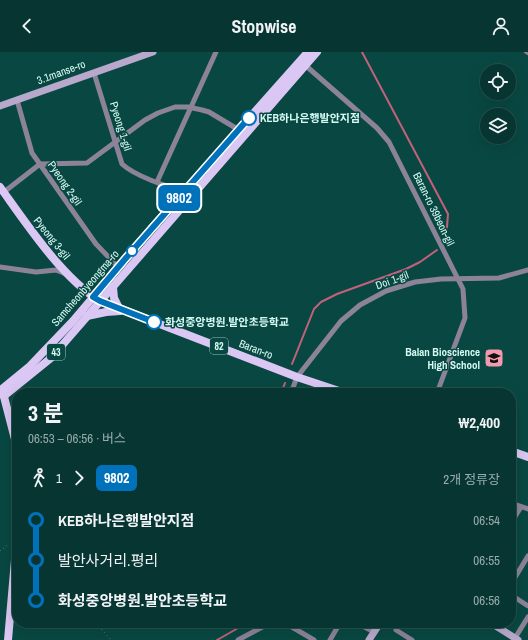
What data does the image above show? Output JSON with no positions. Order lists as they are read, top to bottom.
{
  "streets": {
    "main road": [
      "Pyeong 3-gil",
      "Samcheonbyeongma-ro",
      "82",
      "Baran-ro",
      "43"
    ],
    "street": [
      "3.1manse-ro",
      "Pyeong 1-gil",
      "Pyeong 2-gil",
      "Baran-ro 39beon-gil",
      "Doi 1-gil"
    ]
  },
  "crossings": [
    ["3.1manse-ro", "Pyeong 1-gil"],
    ["3.1manse-ro", "Pyeong 2-gil"],
    ["Pyeong 1-gil", "Samcheonbyeongma-ro"],
    ["Pyeong 2-gil", "Samcheonbyeongma-ro"],
    ["Baran-ro 39beon-gil", "Doi 1-gil"],
    ["Baran-ro 39beon-gil", "Samcheonbyeongma-ro"],
    ["Pyeong 3-gil", "Samcheonbyeongma-ro"],
    ["Pyeong 3-gil", "Baran-ro"],
    ["Doi 1-gil", "Baran-ro"],
    ["Samcheonbyeongma-ro", "Baran-ro"]
  ],
  "places": {
    "other": ["KEB하나은행발안지점", "화성중앙병원.발안초등학교"],
    "school or university": ["Balan Bioscience High School"]
  },
  "lines": ["bus line 9802"],
  "page": {
    "header": "Stopwise",
    "on_map": "9802",
    "heading": ["3 분", "06:53 – 06:56 · 버스", "₩2,400"],
    "legs": ["1", "9802", "2개 정류장"],
    "list": [
      {
        "name": "KEB하나은행발안지점",
        "value": "06:54"
      },
      {
        "name": "발안사거리.평리",
        "value": "06:55"
      },
      {
        "name": "화성중앙병원.발안초등학교",
        "value": "06:56"
      }
    ]
  }
}
